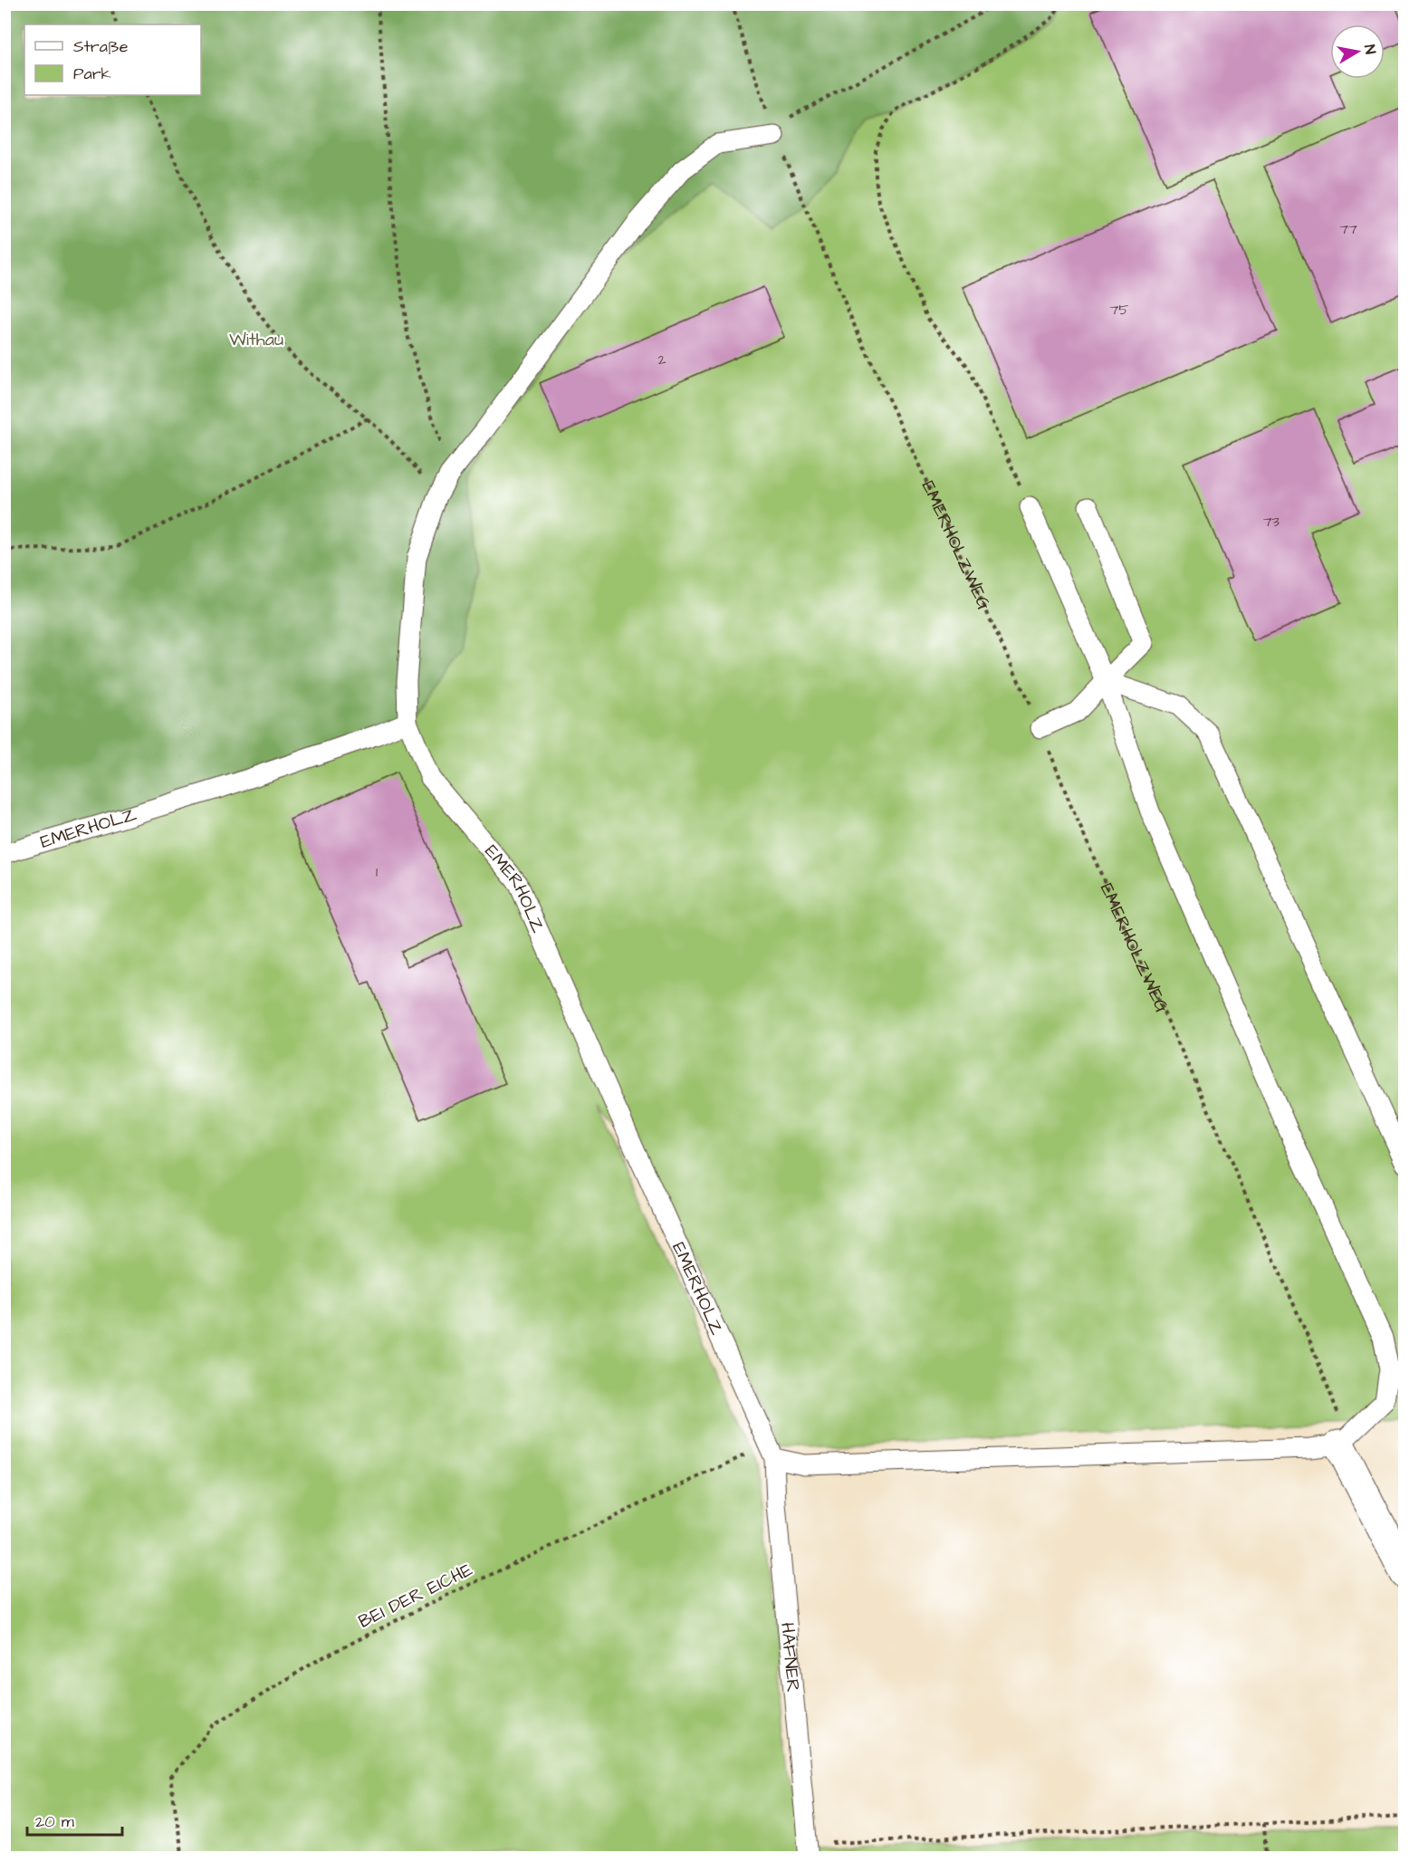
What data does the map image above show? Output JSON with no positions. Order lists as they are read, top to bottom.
{
  "streets": {
    "lane": ["EMERHOLZ", "HÄFNER"],
    "path": ["EMERHOLZWEG", "BEI DER EICHE"]
  },
  "crossings": [
    ["EMERHOLZ", "BEI DER EICHE"],
    ["EMERHOLZ", "HÄFNER"],
    ["BEI DER EICHE", "HÄFNER"]
  ],
  "parks": ["Withau"],
  "house_numbers": [
    "77",
    "75",
    "2",
    "73",
    "1"
  ],
  "legend": ["Straße", "Park"],
  "scale_bar": "20 m",
  "north": "right"
}
